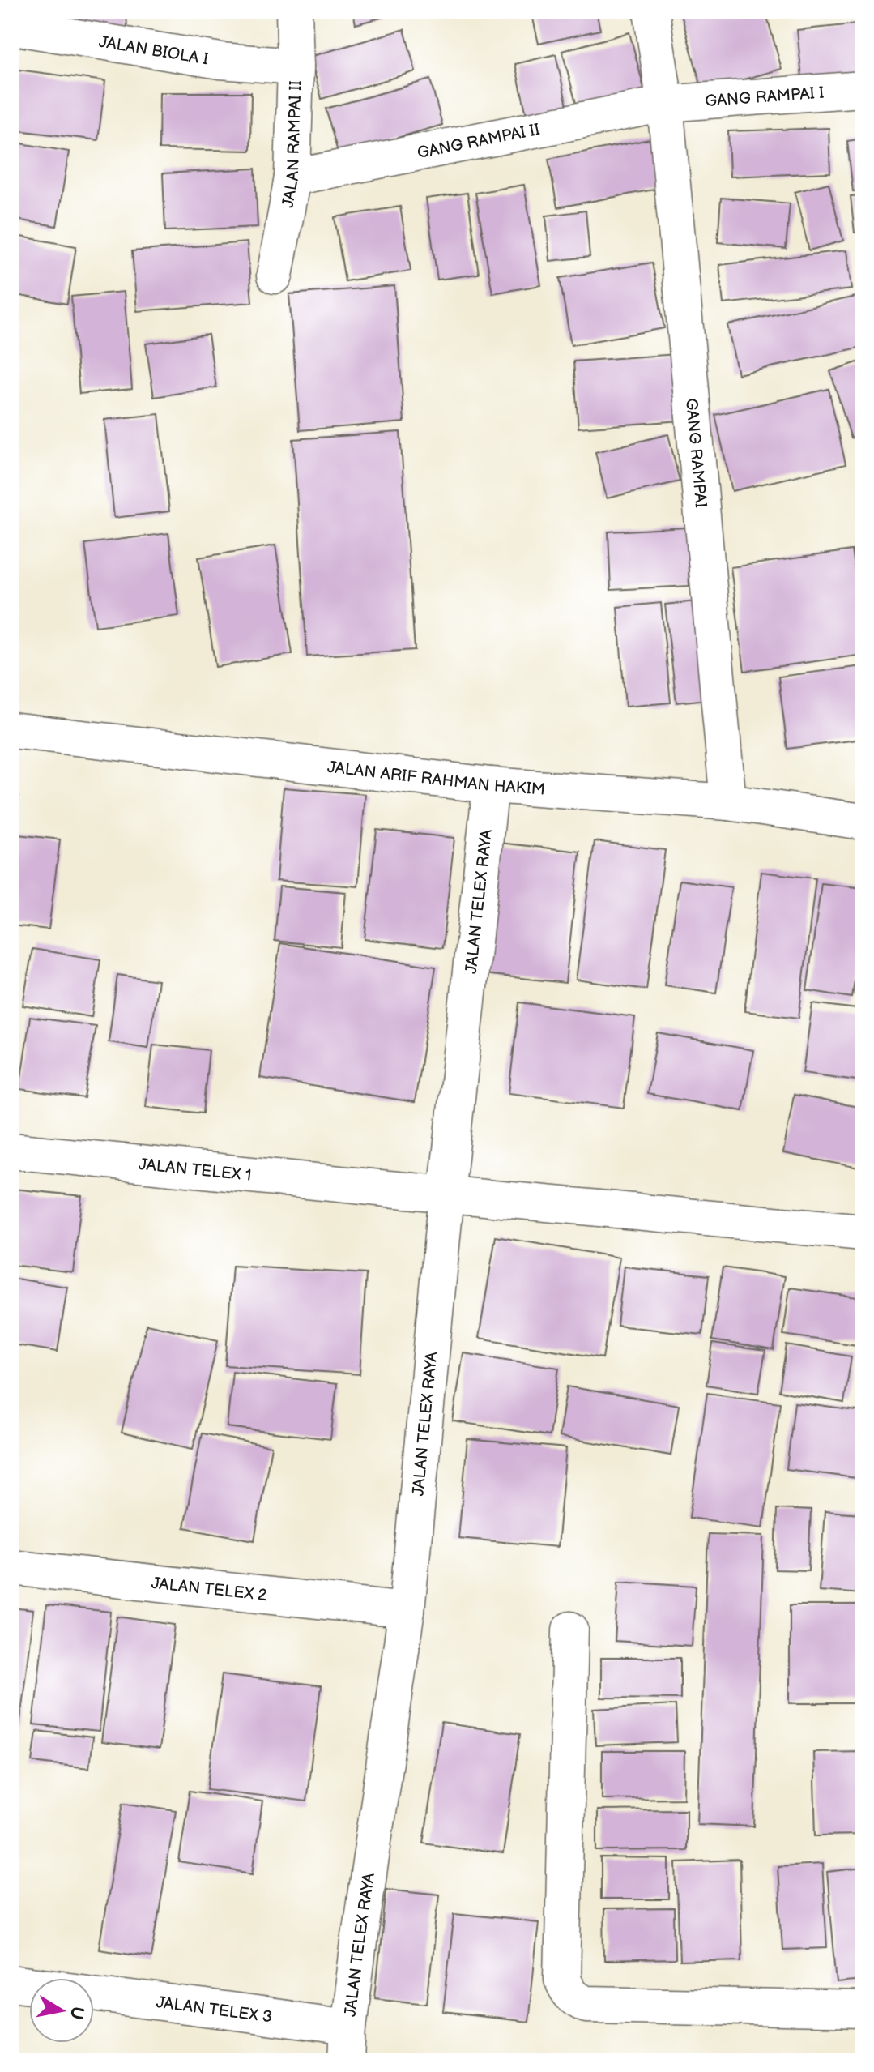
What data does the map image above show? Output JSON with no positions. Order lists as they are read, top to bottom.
{
  "streets": {
    "street": [
      "JALAN BIOLA I",
      "GANG RAMPAI I",
      "GANG RAMPAI II",
      "JALAN RAMPAI II",
      "GANG RAMPAI",
      "JALAN ARIF RAHMAN HAKIM",
      "JALAN TELEX RAYA",
      "JALAN TELEX 1",
      "JALAN TELEX 2",
      "JALAN TELEX 3"
    ]
  },
  "crossings": [
    ["JALAN BIOLA I", "JALAN RAMPAI II"],
    ["GANG RAMPAI I", "GANG RAMPAI II"],
    ["GANG RAMPAI I", "GANG RAMPAI"],
    ["GANG RAMPAI II", "JALAN RAMPAI II"],
    ["GANG RAMPAI II", "GANG RAMPAI"],
    ["GANG RAMPAI", "JALAN ARIF RAHMAN HAKIM"],
    ["JALAN ARIF RAHMAN HAKIM", "JALAN TELEX RAYA"],
    ["JALAN TELEX RAYA", "JALAN TELEX 1"],
    ["JALAN TELEX RAYA", "JALAN TELEX 2"],
    ["JALAN TELEX RAYA", "JALAN TELEX 3"]
  ],
  "north": "right"
}
